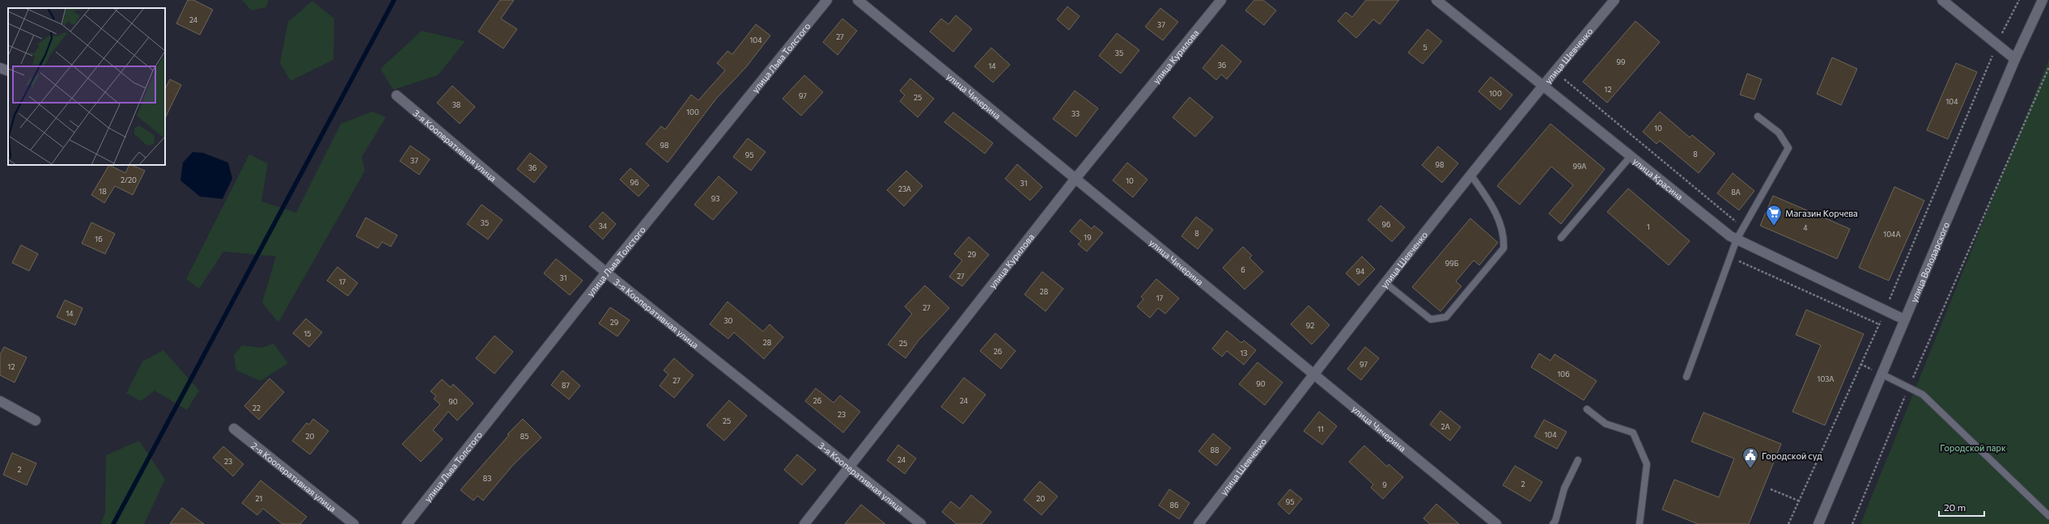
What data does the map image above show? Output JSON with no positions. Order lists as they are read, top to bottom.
{
  "streets": {
    "street": [
      "улица Шевченко",
      "улица Курилова",
      "улица Льва Толстого",
      "улица Чичерина",
      "3-я Кооперативная улица",
      "улица Красина",
      "улица Володарского",
      "2-я Кооперативная улица"
    ]
  },
  "crossings": [
    ["улица Шевченко", "улица Чичерина"],
    ["улица Шевченко", "улица Красина"],
    ["улица Курилова", "улица Чичерина"],
    ["улица Курилова", "3-я Кооперативная улица"],
    ["улица Льва Толстого", "3-я Кооперативная улица"],
    ["улица Красина", "улица Володарского"]
  ],
  "parks": ["Городской парк"],
  "places": {
    "supermarket": ["Магазин Корчева"],
    "public building": ["Городской суд"]
  },
  "house_numbers": [
    "24",
    "37",
    "27",
    "104",
    "5",
    "35",
    "99",
    "36",
    "14",
    "12",
    "100",
    "97",
    "25",
    "104",
    "38",
    "100",
    "33",
    "10",
    "98",
    "8",
    "95",
    "37",
    "98",
    "99А",
    "36",
    "2/20",
    "10",
    "96",
    "31",
    "23А",
    "18",
    "8А",
    "93",
    "35",
    "96",
    "34",
    "1",
    "4",
    "8",
    "104А",
    "19",
    "16",
    "29",
    "99Б",
    "6",
    "94",
    "27",
    "31",
    "17",
    "28",
    "17",
    "27",
    "14",
    "30",
    "29",
    "92",
    "15",
    "28",
    "25",
    "26",
    "13",
    "97",
    "12",
    "106",
    "103А",
    "27",
    "90",
    "87",
    "26",
    "24",
    "90",
    "22",
    "23",
    "25",
    "2А",
    "11",
    "104",
    "20",
    "85",
    "88",
    "24",
    "23",
    "2",
    "83",
    "2",
    "9",
    "21",
    "20",
    "95",
    "86"
  ],
  "scale_bar": "20 m"
}
